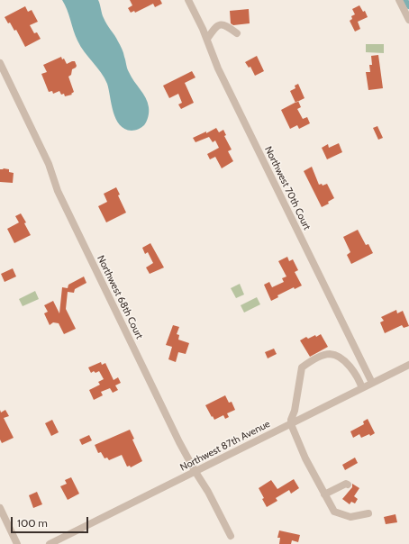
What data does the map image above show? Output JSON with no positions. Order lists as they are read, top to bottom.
{
  "streets": {
    "street": ["Northwest 70th Court", "Northwest 68th Court", "Northwest 87th Avenue"]
  },
  "crossings": [
    ["Northwest 70th Court", "Northwest 87th Avenue"],
    ["Northwest 68th Court", "Northwest 87th Avenue"]
  ],
  "scale_bar": "100 m"
}
